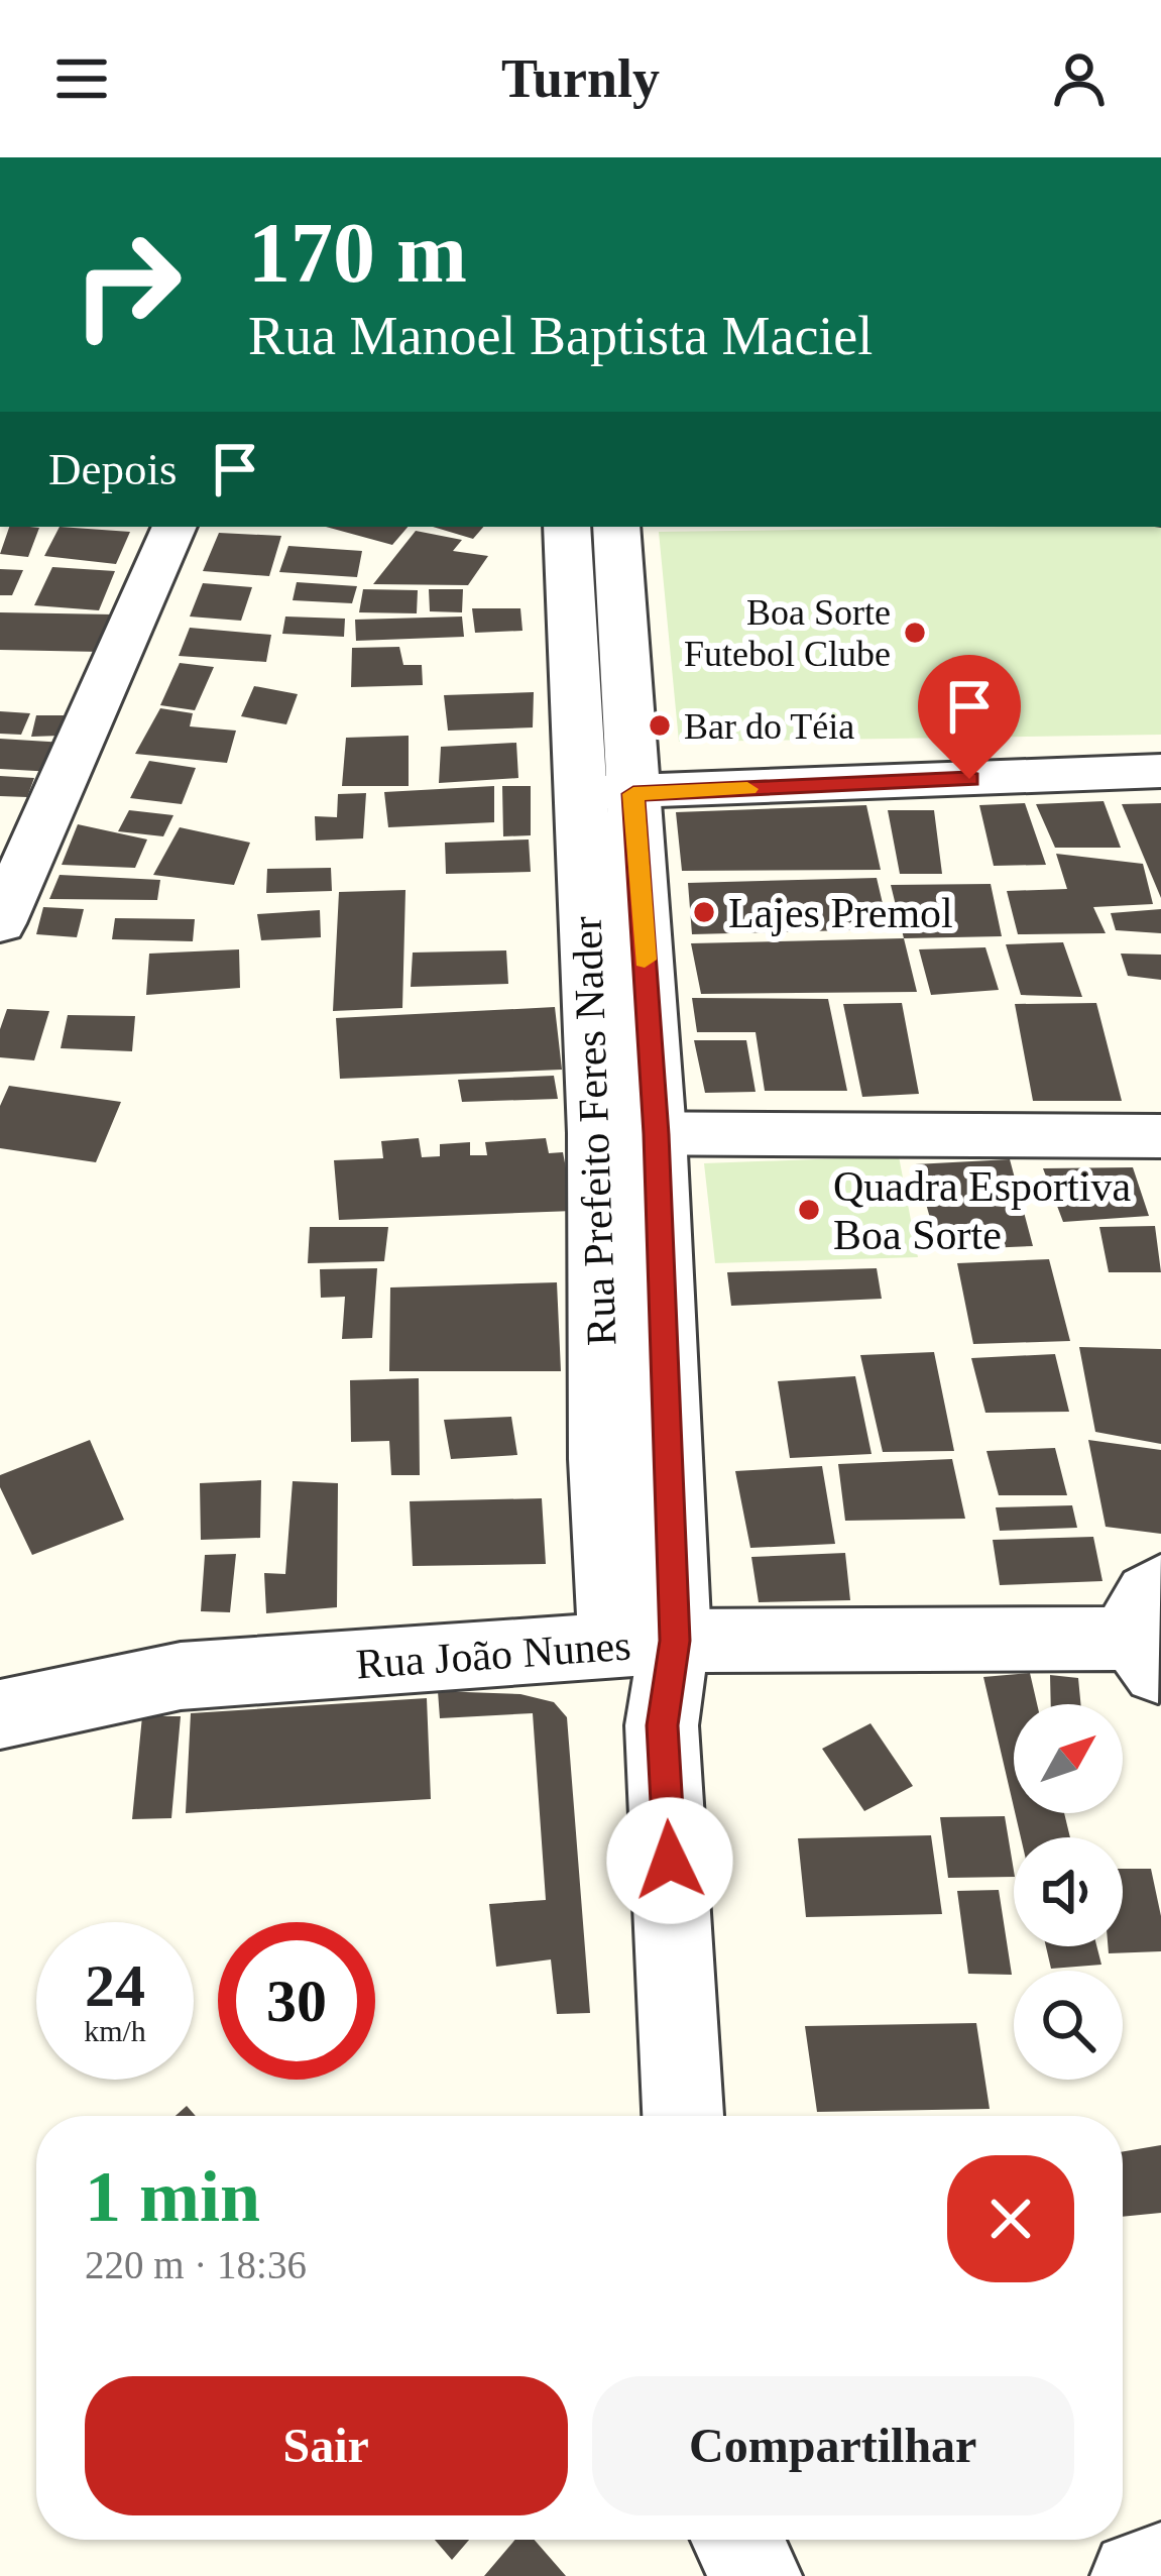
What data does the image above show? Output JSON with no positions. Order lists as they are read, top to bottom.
{
  "streets": {
    "street": ["Rua Prefeito Feres Nader", "Rua João Nunes"]
  },
  "crossings": [
    ["Rua Prefeito Feres Nader", "Rua João Nunes"]
  ],
  "places": [
    "Boa Sorte Futebol Clube",
    "Bar do Téia",
    "Lajes Premol",
    "Quadra Esportiva Boa Sorte"
  ],
  "north": "top right",
  "page": {
    "header": "Turnly",
    "turn": ["170 m", "Rua Manoel Baptista Maciel"],
    "then": "Depois",
    "speed": "24 km/h",
    "limit": "30",
    "heading": ["1 min", "220 m · 18:36"],
    "buttons": ["Sair", "Compartilhar"]
  }
}
